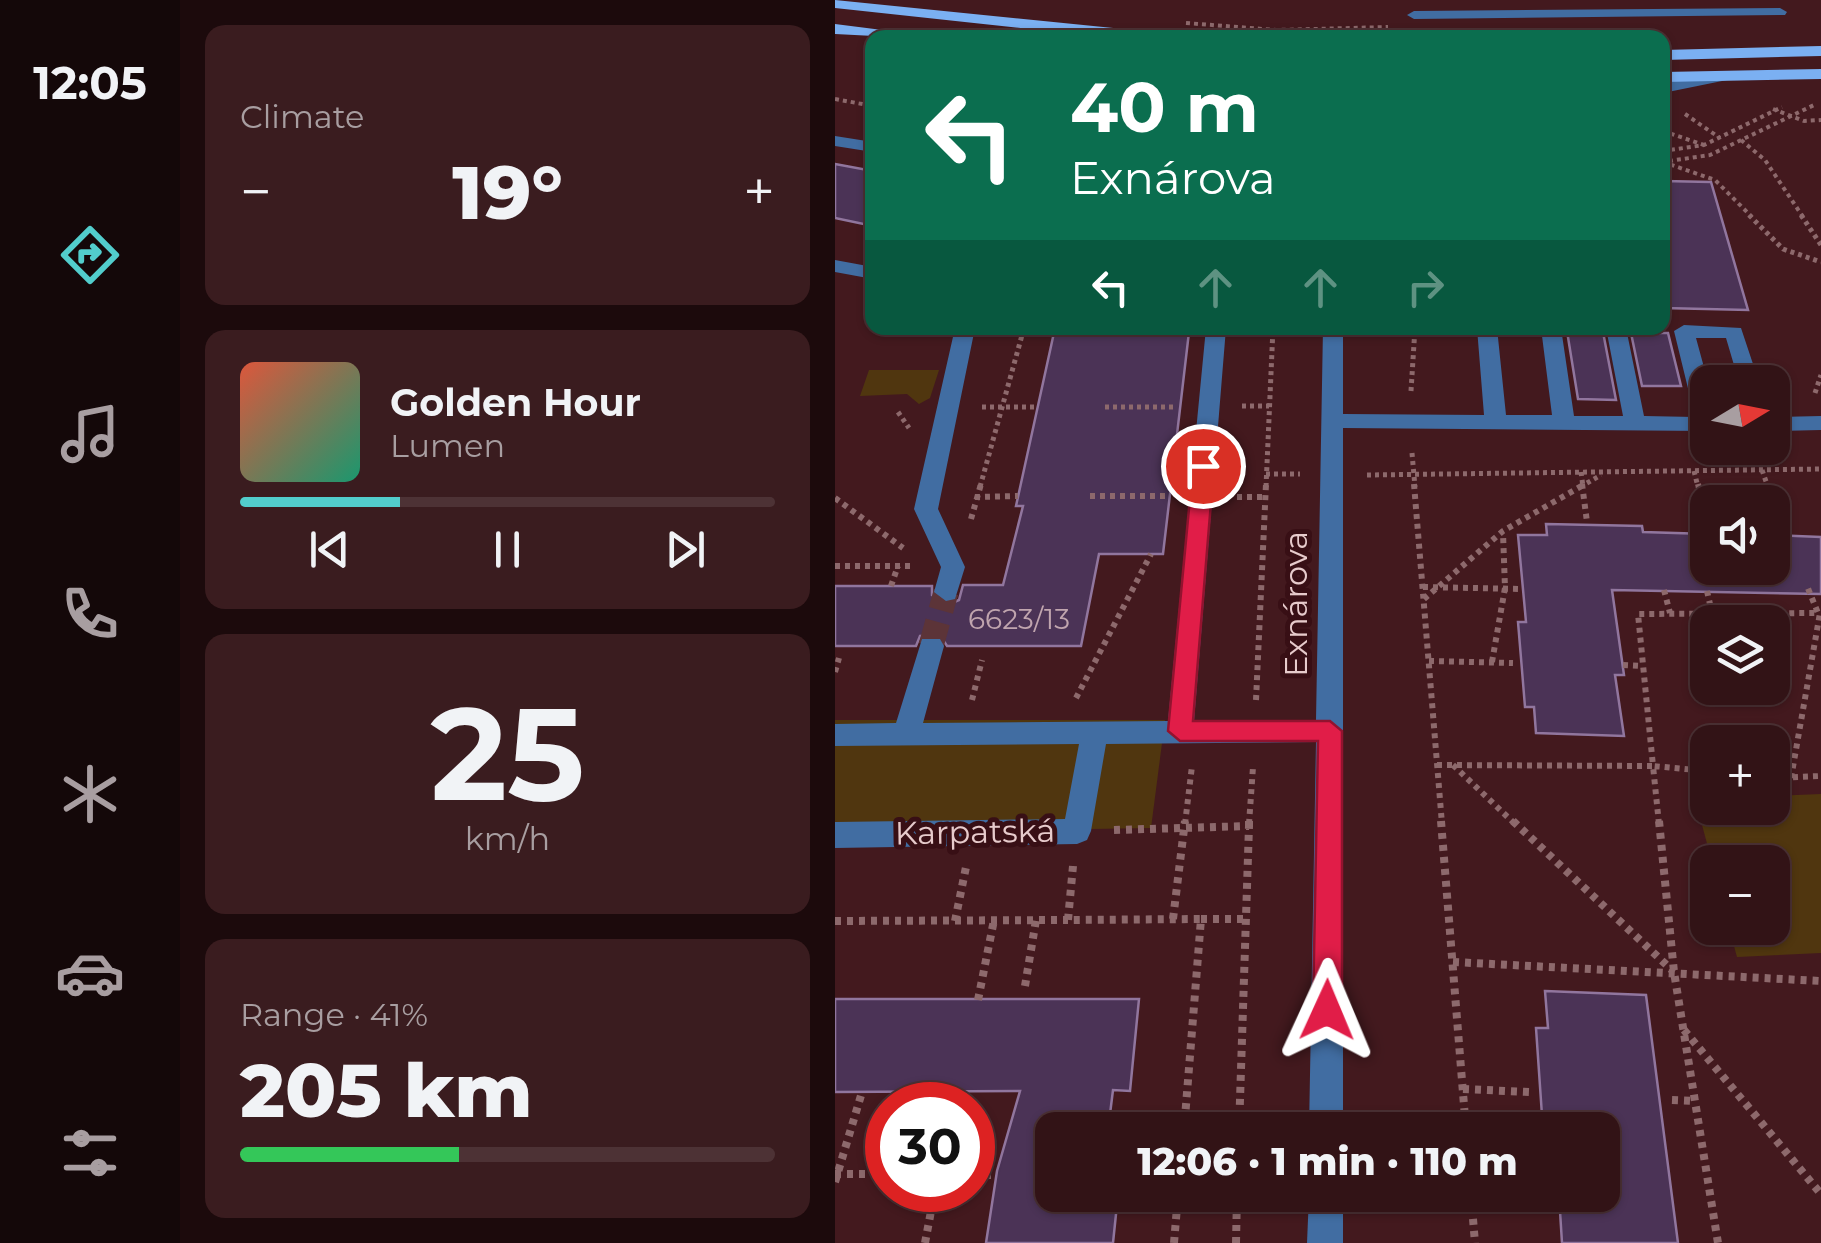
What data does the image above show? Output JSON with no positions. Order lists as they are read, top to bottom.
{
  "streets": {
    "street": ["Exnárova", "Karpatská"]
  },
  "house_numbers": ["6623/13"],
  "north": "right",
  "page": {
    "tabs": "12:05",
    "tile": [
      "Climate",
      ["25", "km/h"],
      ["Range · 41%", "205 km"]
    ],
    "turn": ["40 m", "Exnárova"],
    "heat": ["−", "19°", "+"],
    "song": ["Golden Hour", "Lumen"],
    "map_buttons": ["+", "−"],
    "limit": "30",
    "trip": "12:06 · 1 min · 110 m"
  }
}
